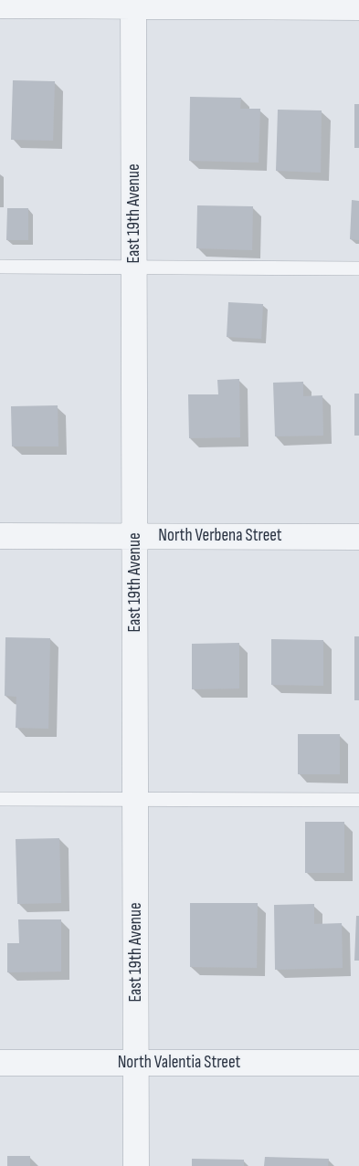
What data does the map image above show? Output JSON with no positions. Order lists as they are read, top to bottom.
{
  "streets": {
    "street": ["East 19th Avenue", "North Verbena Street", "North Valentia Street"]
  },
  "crossings": [
    ["East 19th Avenue", "North Verbena Street"],
    ["East 19th Avenue", "North Valentia Street"]
  ]
}
